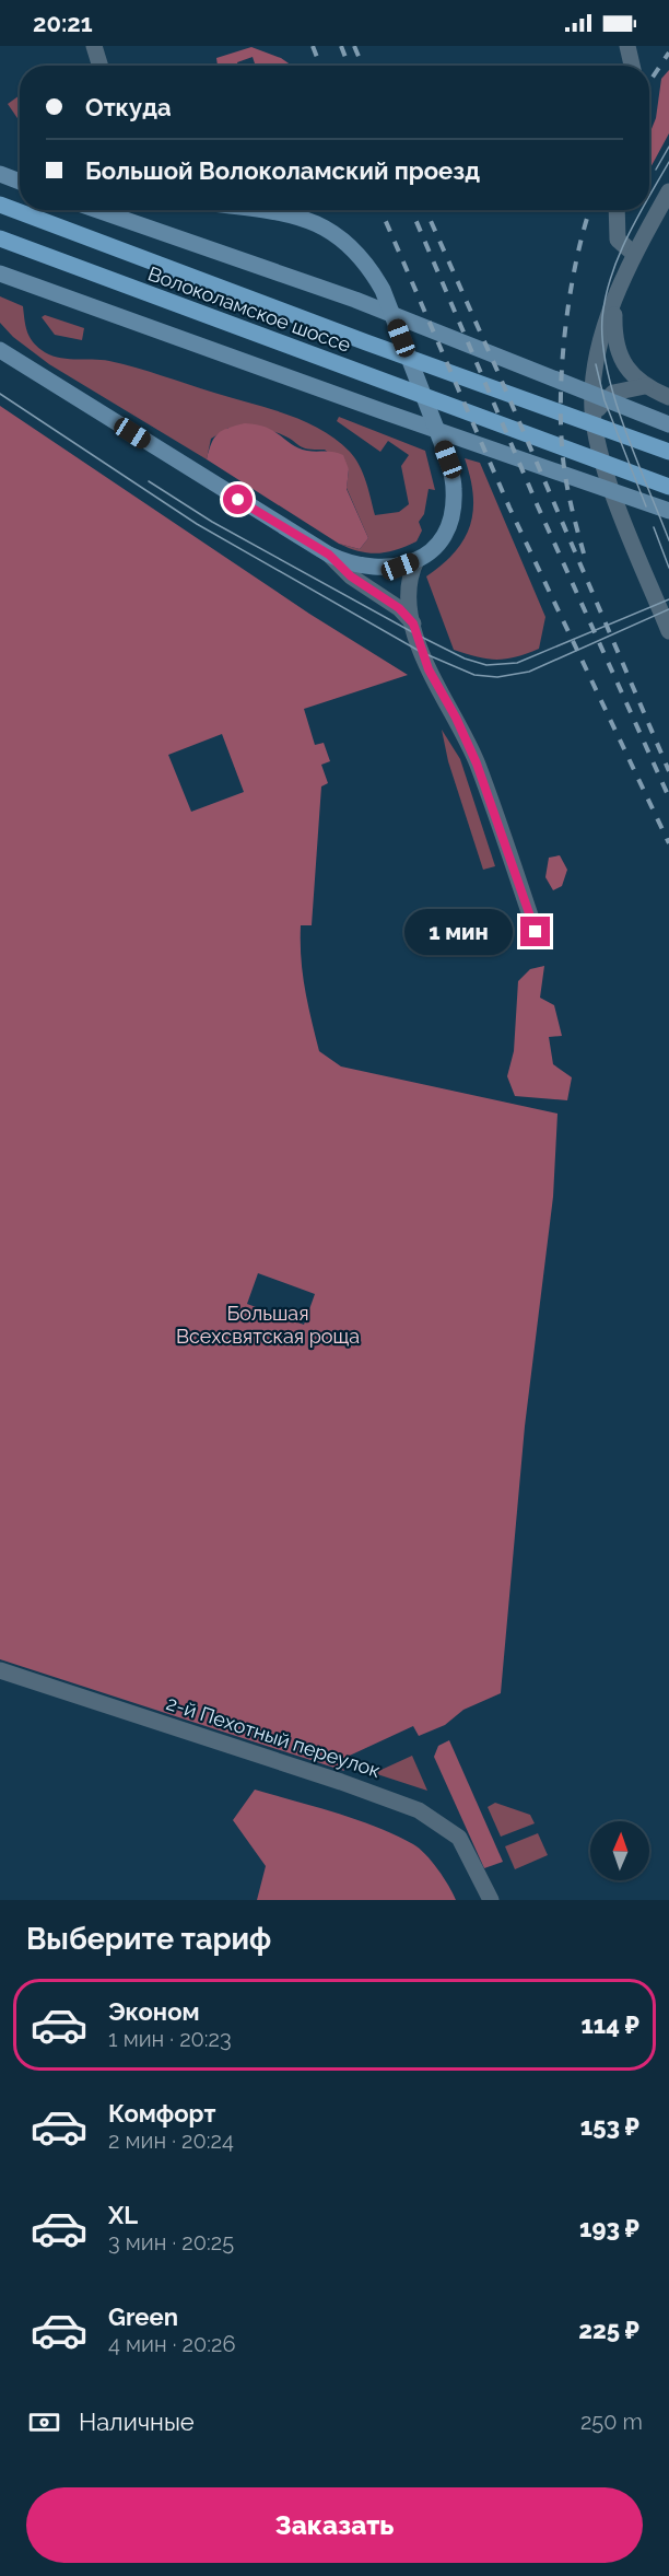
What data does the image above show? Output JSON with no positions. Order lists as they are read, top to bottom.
{
  "streets": {
    "main road": ["Волоколамское шоссе"],
    "street": ["2-й Пехотный переулок"]
  },
  "parks": ["Большая Всехсвятская роща"],
  "north": "top",
  "page": {
    "status": "20:21",
    "banner": ["Откуда", "Большой Волоколамский проезд"],
    "bubble": "1 мин",
    "heading": "Выберите тариф",
    "list": [
      {
        "name": "Эконом",
        "note": "1 мин · 20:23",
        "value": "114 ₽"
      },
      {
        "name": "Комфорт",
        "note": "2 мин · 20:24",
        "value": "153 ₽"
      },
      {
        "name": "XL",
        "note": "3 мин · 20:25",
        "value": "193 ₽"
      },
      {
        "name": "Green",
        "note": "4 мин · 20:26",
        "value": "225 ₽"
      }
    ],
    "pay": ["Наличные", "250 m"],
    "buttons": "Заказать"
  }
}
